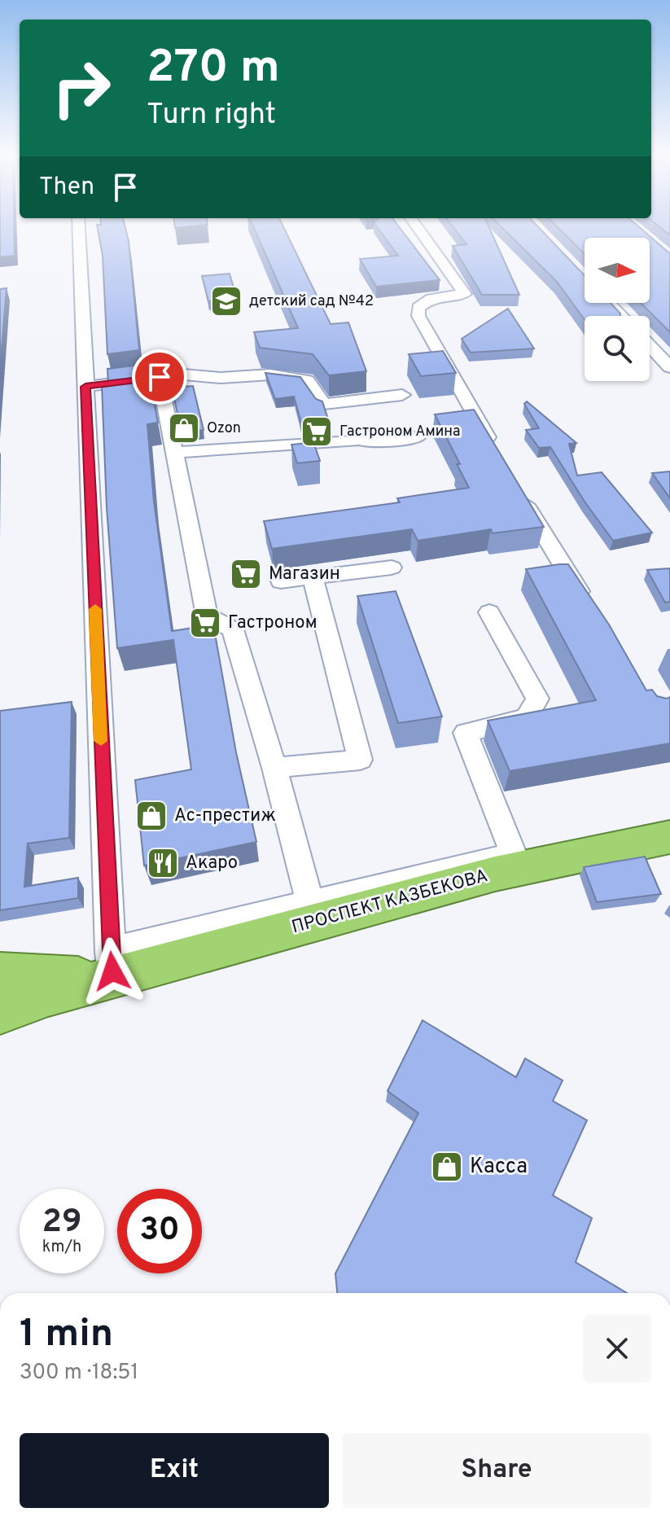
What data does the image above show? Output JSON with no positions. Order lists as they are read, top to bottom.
{
  "streets": {
    "highway": ["ПРОСПЕКТ КАЗБЕКОВА"]
  },
  "places": {
    "school or university": ["детский сад №42"],
    "shop": ["Ozon", "Ас-престиж", "Касса"],
    "supermarket": ["Гастроном Амина", "Магазин", "Гастроном"],
    "restaurant": ["Акаро"]
  },
  "north": "right",
  "page": {
    "turn": ["270 m", "Turn right"],
    "then": "Then",
    "speed": "29 km/h",
    "limit": "30",
    "heading": ["1 min", "300 m · 18:51"],
    "buttons": ["Exit", "Share"]
  }
}
